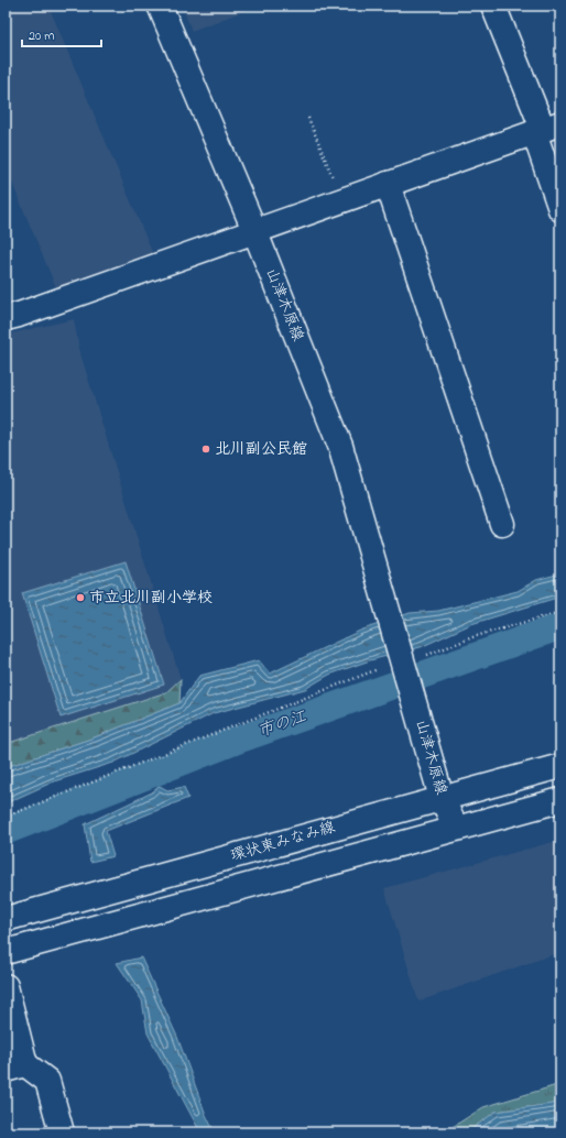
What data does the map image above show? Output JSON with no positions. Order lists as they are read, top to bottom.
{
  "streets": {
    "street": ["山津木原線", "環状東みなみ線"]
  },
  "crossings": [
    ["山津木原線", "環状東みなみ線"]
  ],
  "water": ["市の江"],
  "places": ["北川副公民館", "市立北川副小学校"],
  "scale_bar": "20 m"
}
